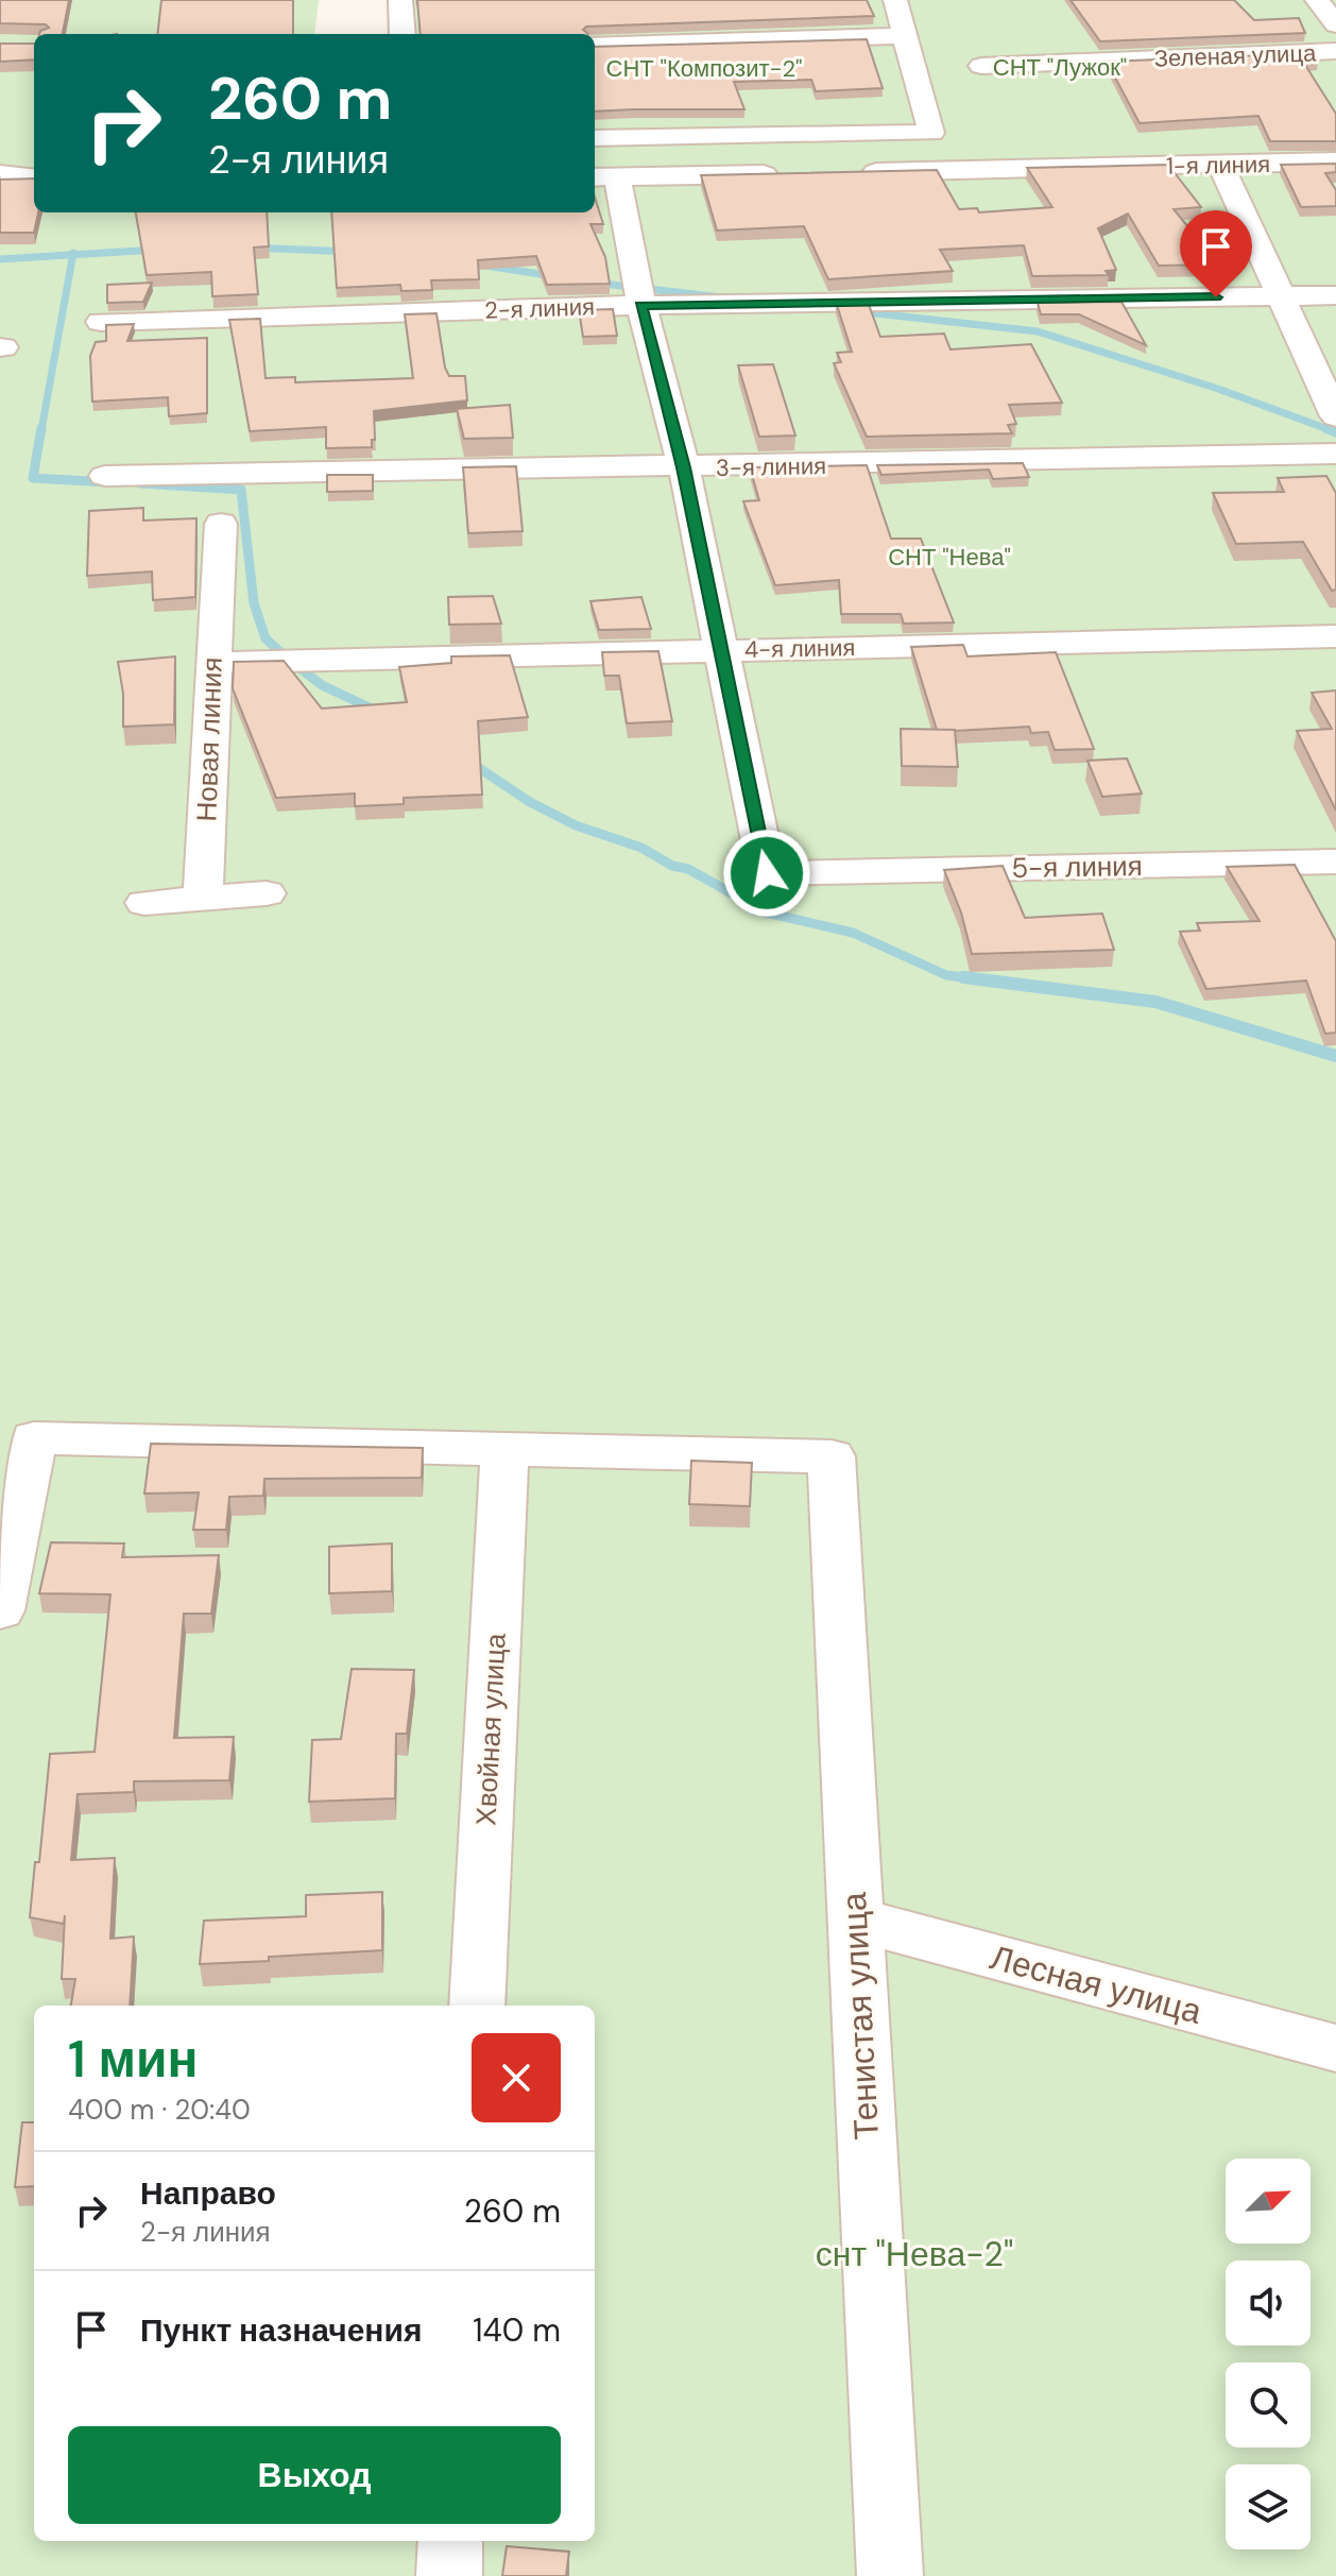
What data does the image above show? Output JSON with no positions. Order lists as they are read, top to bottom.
{
  "streets": {
    "street": [
      "Зеленая улица",
      "1-я линия",
      "2-я линия",
      "3-я линия",
      "4-я линия",
      "Новая линия",
      "5-я линия",
      "Хвойная улица",
      "Лесная улица",
      "Тенистая улица"
    ]
  },
  "crossings": [
    ["4-я линия", "Новая линия"],
    ["4-я линия", "5-я линия"],
    ["Хвойная улица", "Тенистая улица"],
    ["Лесная улица", "Тенистая улица"]
  ],
  "parks": [
    "СНТ \"Лужок\"",
    "СНТ \"Композит-2\"",
    "СНТ \"Нева\"",
    "снт \"Нева-2\""
  ],
  "north": "top right",
  "page": {
    "turn": ["260 m", "2-я линия"],
    "heading": ["1 мин", "400 m · 20:40"],
    "list": [
      {
        "name": "Направо",
        "note": "2-я линия",
        "value": "260 m"
      },
      {
        "name": "Пункт назначения",
        "value": "140 m"
      }
    ],
    "buttons": "Выход"
  }
}
